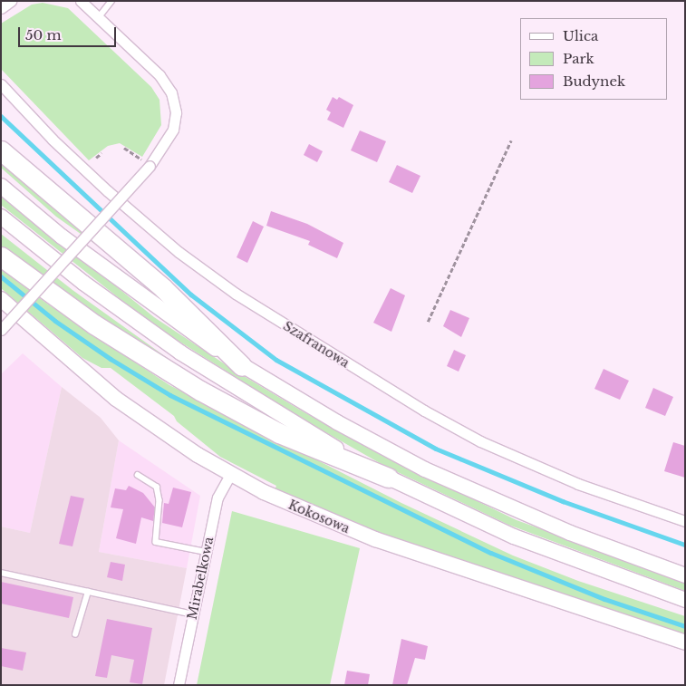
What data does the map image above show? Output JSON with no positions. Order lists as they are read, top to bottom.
{
  "streets": {
    "main road": ["Kokosowa"],
    "street": ["Szafranowa", "Mirabelkowa"]
  },
  "crossings": [
    ["Kokosowa", "Mirabelkowa"]
  ],
  "legend": ["Ulica", "Park", "Budynek"],
  "scale_bar": "50 m"
}
